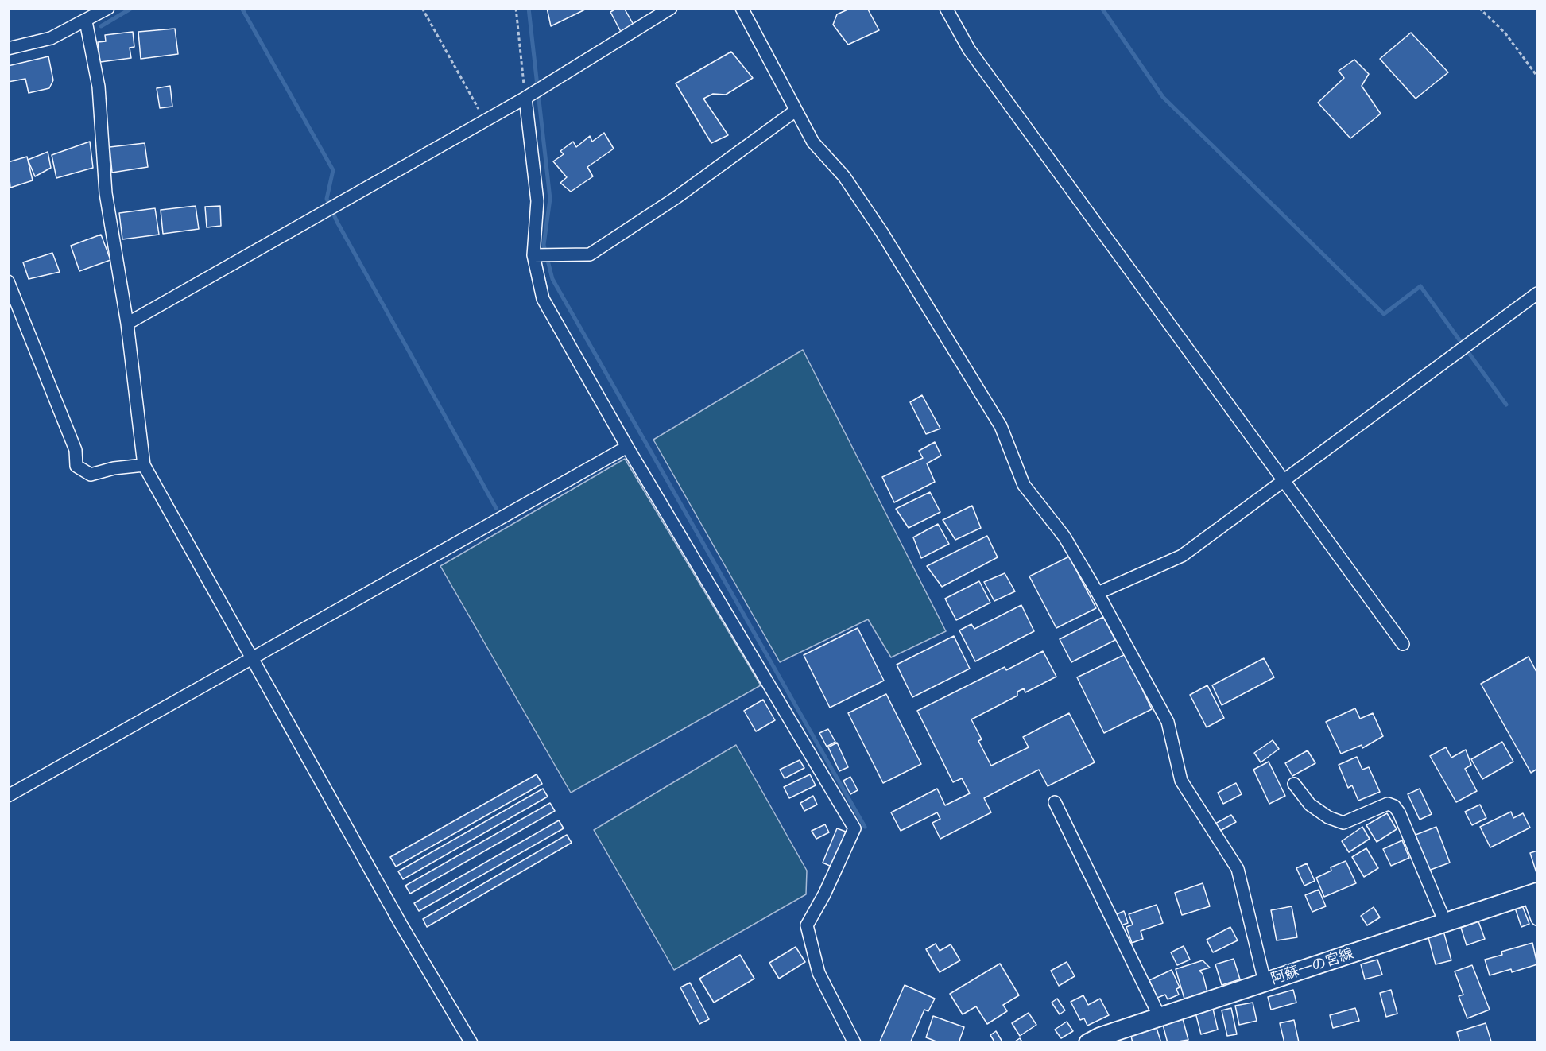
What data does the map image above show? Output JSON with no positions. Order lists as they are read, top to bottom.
{
  "streets": {
    "main road": ["阿蘇一の宮線"]
  }
}
